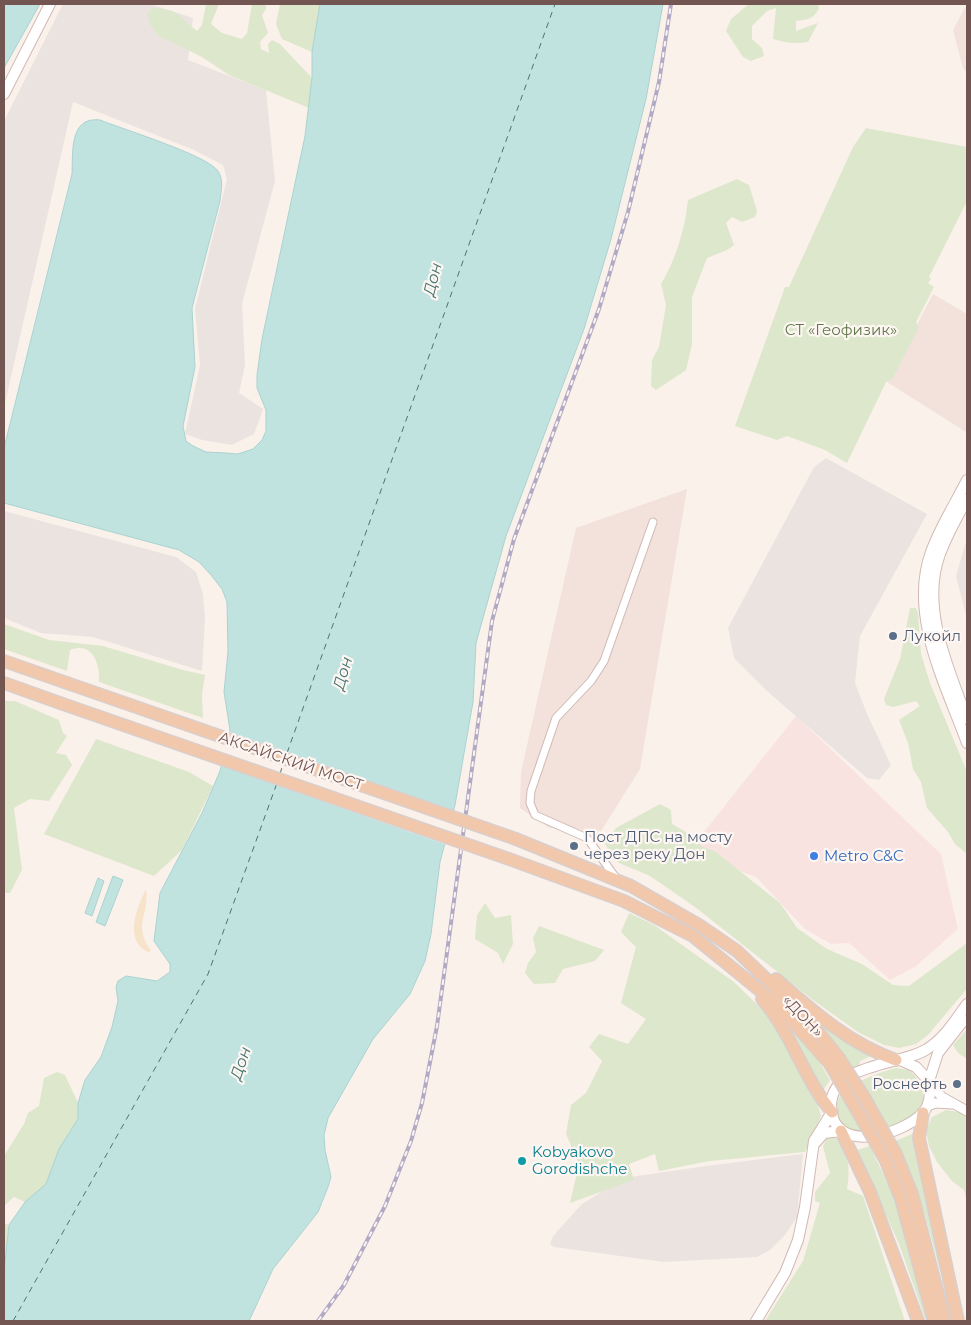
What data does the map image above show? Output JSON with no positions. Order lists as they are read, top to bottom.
{
  "streets": {
    "main road": ["АКСАЙСКИЙ МОСТ", "«ДОН»"]
  },
  "crossings": [
    ["АКСАЙСКИЙ МОСТ", "«ДОН»"]
  ],
  "water": ["Дон"],
  "parks": ["СТ «Геофизик»"],
  "places": [
    "Лукойл",
    "Пост ДПС на мосту через реку Дон",
    "Metro C&C",
    "Роснефть",
    "Kobyakovo Gorodishche"
  ]
}
